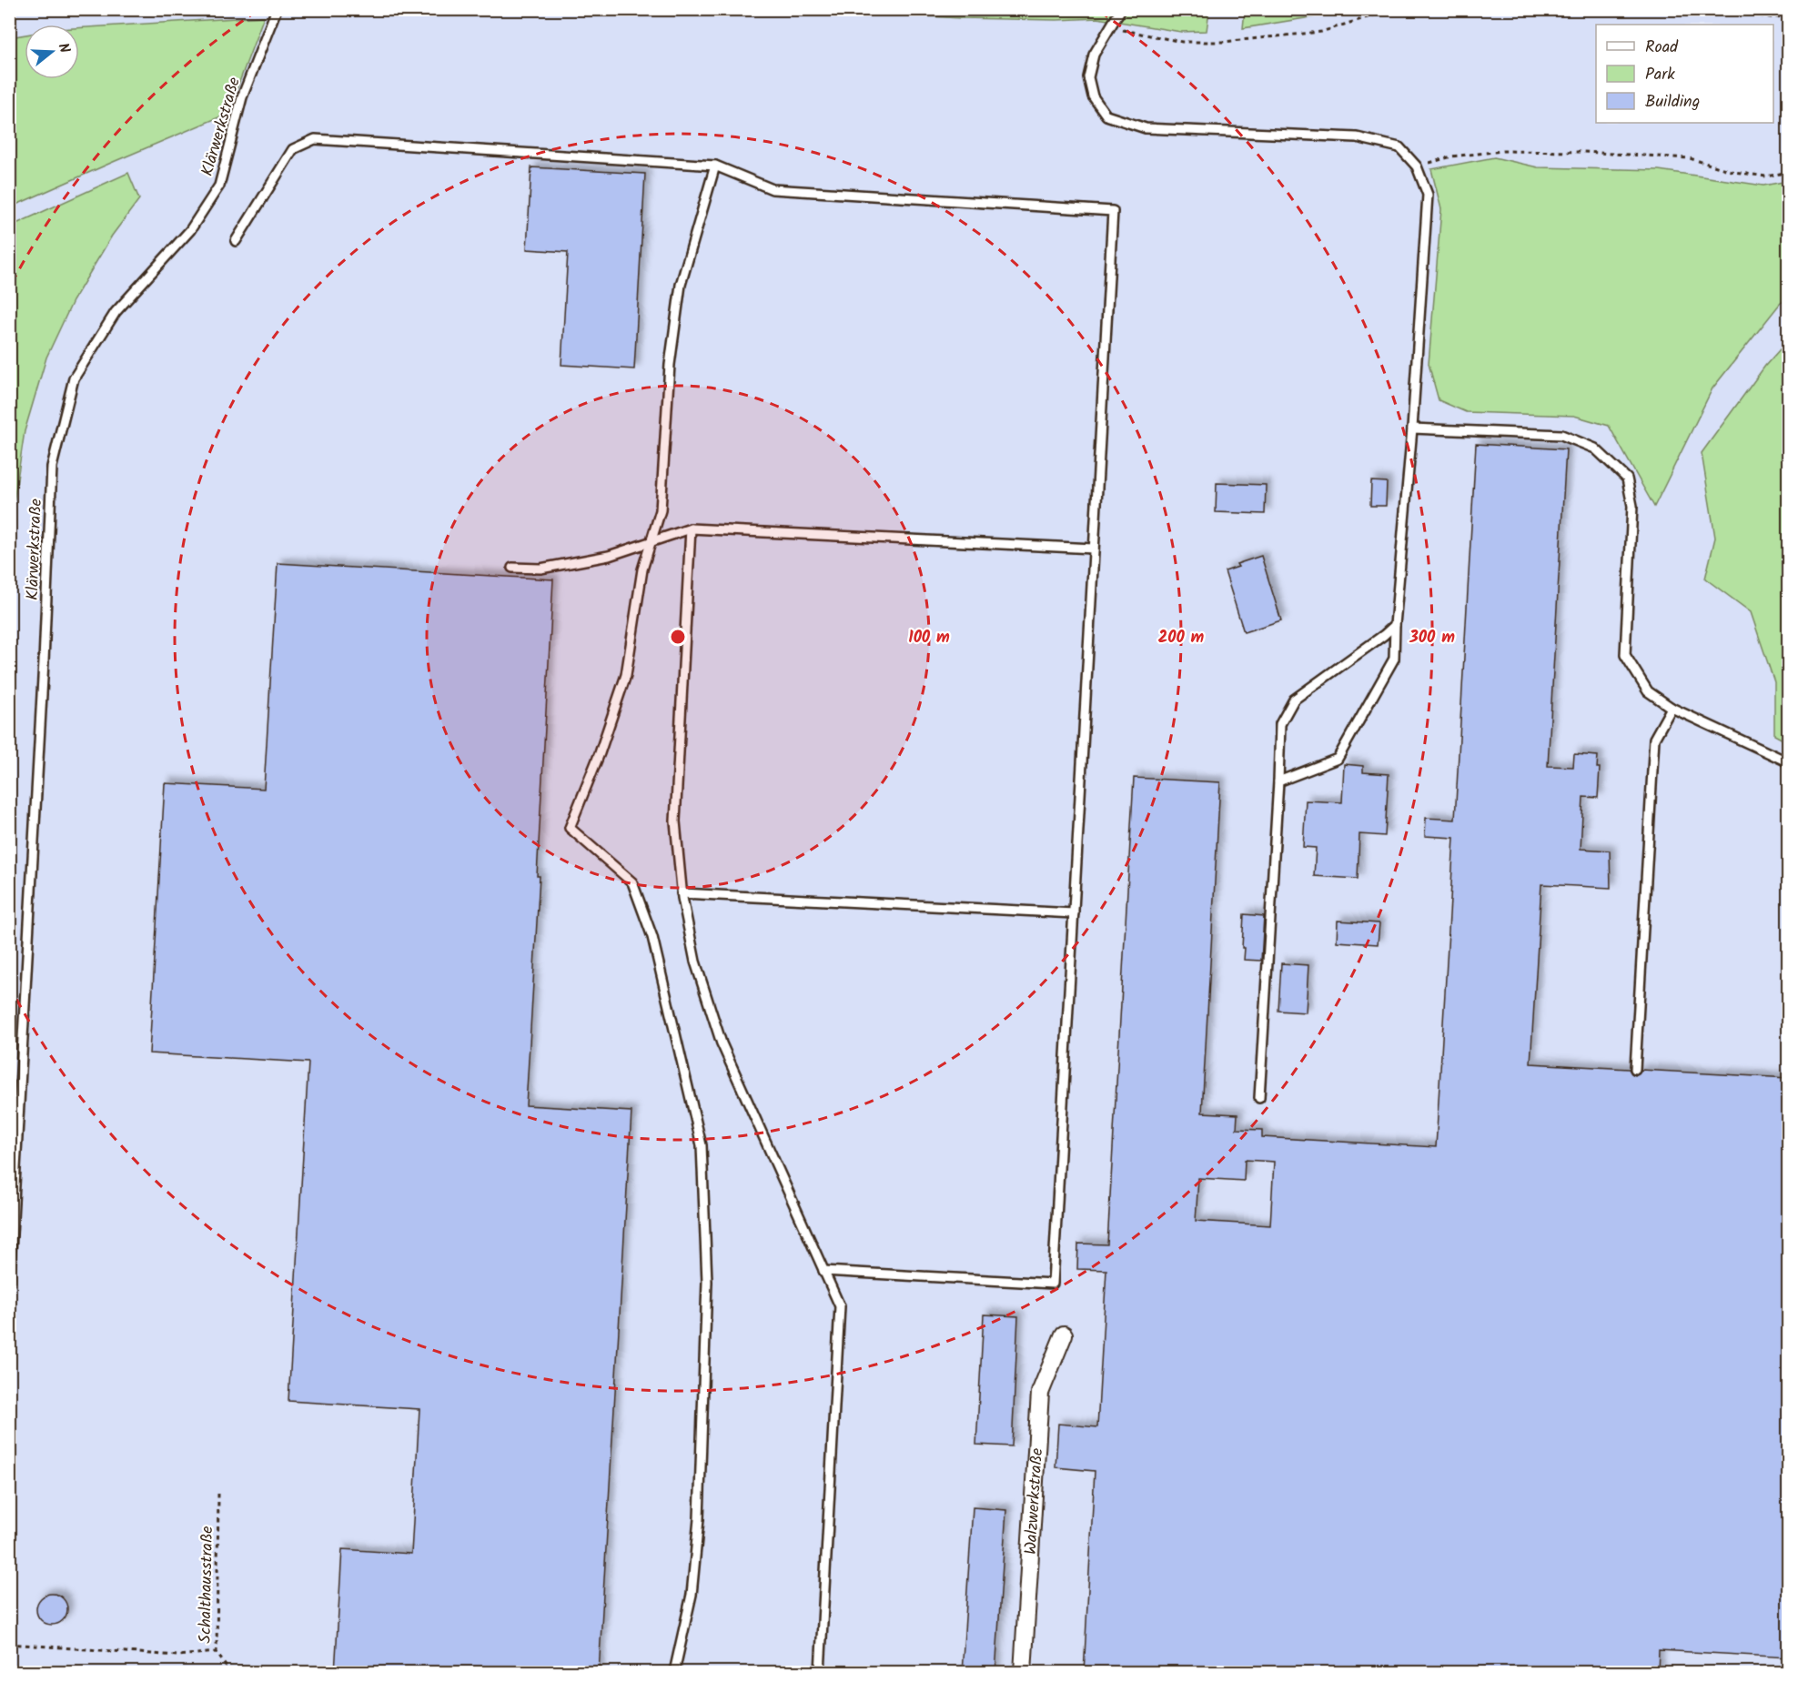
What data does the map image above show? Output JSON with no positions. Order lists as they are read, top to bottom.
{
  "streets": {
    "street": ["Walzwerkstraße"],
    "lane": ["Klärwerkstraße"],
    "path": ["Schalthausstraße"]
  },
  "legend": ["Road", "Park", "Building"],
  "north": "right",
  "rings": ["100 m", "200 m", "300 m"]
}
